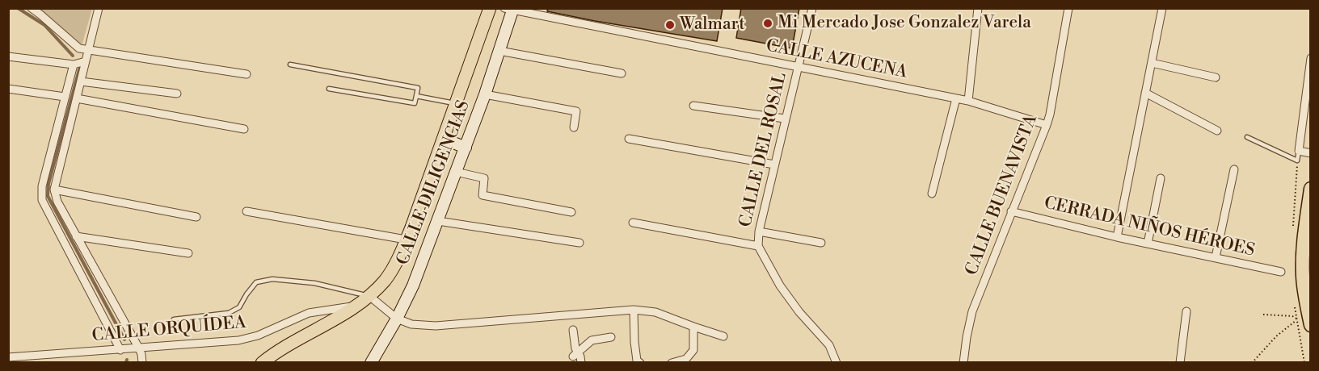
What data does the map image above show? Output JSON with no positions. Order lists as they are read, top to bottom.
{
  "streets": {
    "street": [
      "CALLE AZUCENA",
      "CALLE DEL ROSAL",
      "CALLE DILIGENCIAS",
      "CALLE BUENAVISTA",
      "CERRADA NIÑOS HÉROES",
      "CALLE ORQUÍDEA"
    ]
  },
  "crossings": [
    ["CALLE AZUCENA", "CALLE DEL ROSAL"],
    ["CALLE AZUCENA", "CALLE DILIGENCIAS"],
    ["CALLE AZUCENA", "CALLE BUENAVISTA"],
    ["CALLE BUENAVISTA", "CERRADA NIÑOS HÉROES"]
  ],
  "places": ["Mi Mercado Jose Gonzalez Varela", "Walmart"]
}
